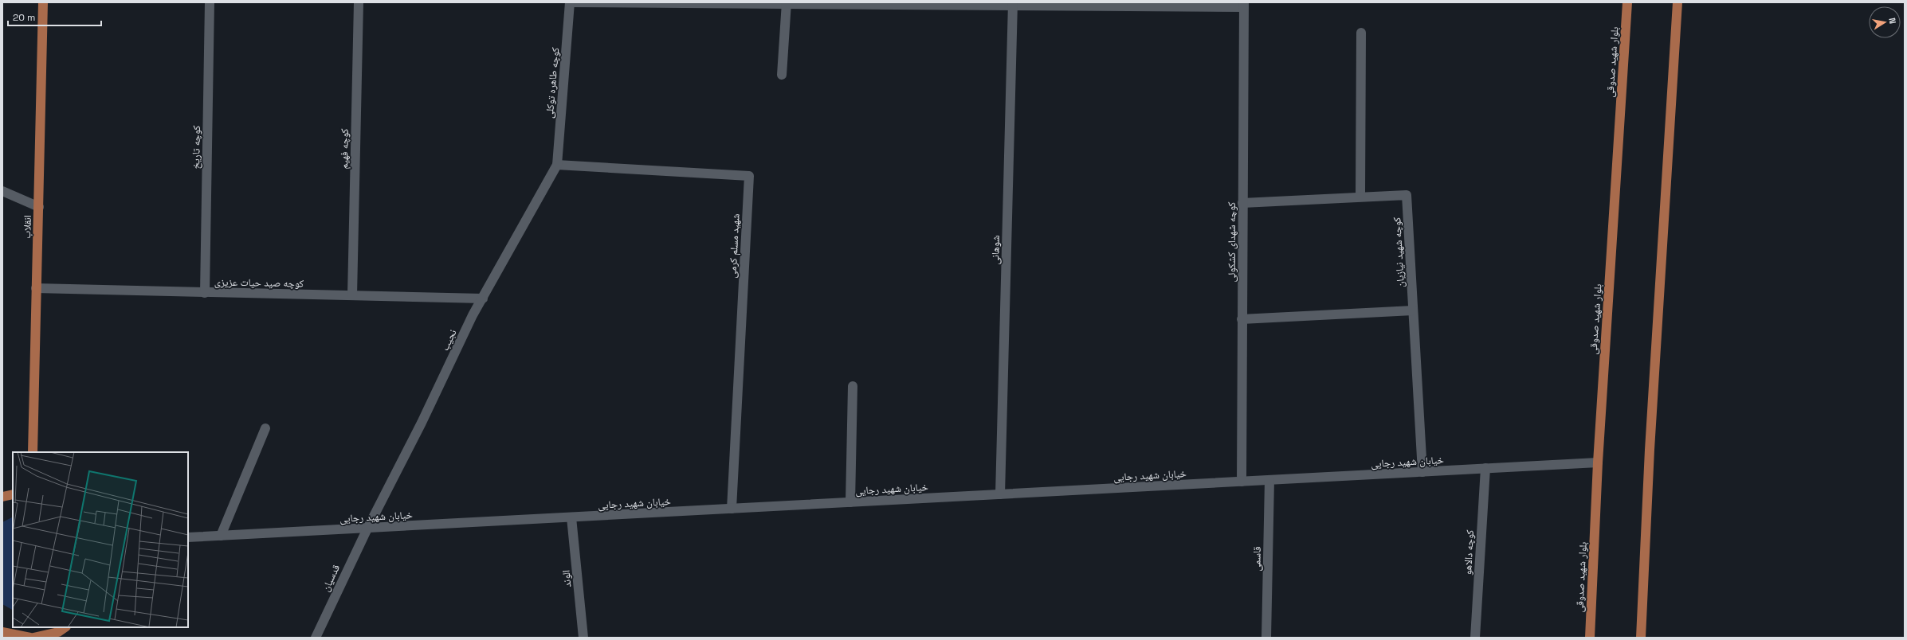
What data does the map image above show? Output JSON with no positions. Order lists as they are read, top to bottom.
{
  "streets": {
    "main road": ["بلوار شهید صدوقی", "انقلاب"],
    "street": [
      "کوچه طاهره توکلی",
      "کوچه تاریخ",
      "کوچه فهیم",
      "کوچه شهدای کشکولی",
      "شهید مسلم کرمی",
      "شوهانی",
      "کوچه شهید نیازیان",
      "کوچه صید حیات عزیزی",
      "نجیب",
      "خیابان شهید رجایی",
      "کوچه دالاهو",
      "قاسمی",
      "قدسیان",
      "الوند"
    ]
  },
  "crossings": [
    ["بلوار شهید صدوقی", "خیابان شهید رجایی"],
    ["کوچه طاهره توکلی", "شهید مسلم کرمی"],
    ["کوچه طاهره توکلی", "نجیب"],
    ["کوچه تاریخ", "کوچه صید حیات عزیزی"],
    ["کوچه فهیم", "کوچه صید حیات عزیزی"],
    ["انقلاب", "کوچه صید حیات عزیزی"],
    ["کوچه شهدای کشکولی", "کوچه شهید نیازیان"],
    ["کوچه شهدای کشکولی", "خیابان شهید رجایی"],
    ["شهید مسلم کرمی", "نجیب"],
    ["شهید مسلم کرمی", "خیابان شهید رجایی"],
    ["شوهانی", "خیابان شهید رجایی"],
    ["کوچه شهید نیازیان", "خیابان شهید رجایی"],
    ["کوچه صید حیات عزیزی", "نجیب"],
    ["نجیب", "خیابان شهید رجایی"],
    ["نجیب", "قدسیان"],
    ["خیابان شهید رجایی", "کوچه دالاهو"],
    ["خیابان شهید رجایی", "قاسمی"],
    ["خیابان شهید رجایی", "قدسیان"],
    ["خیابان شهید رجایی", "الوند"]
  ],
  "scale_bar": "20 m",
  "north": "right"
}
